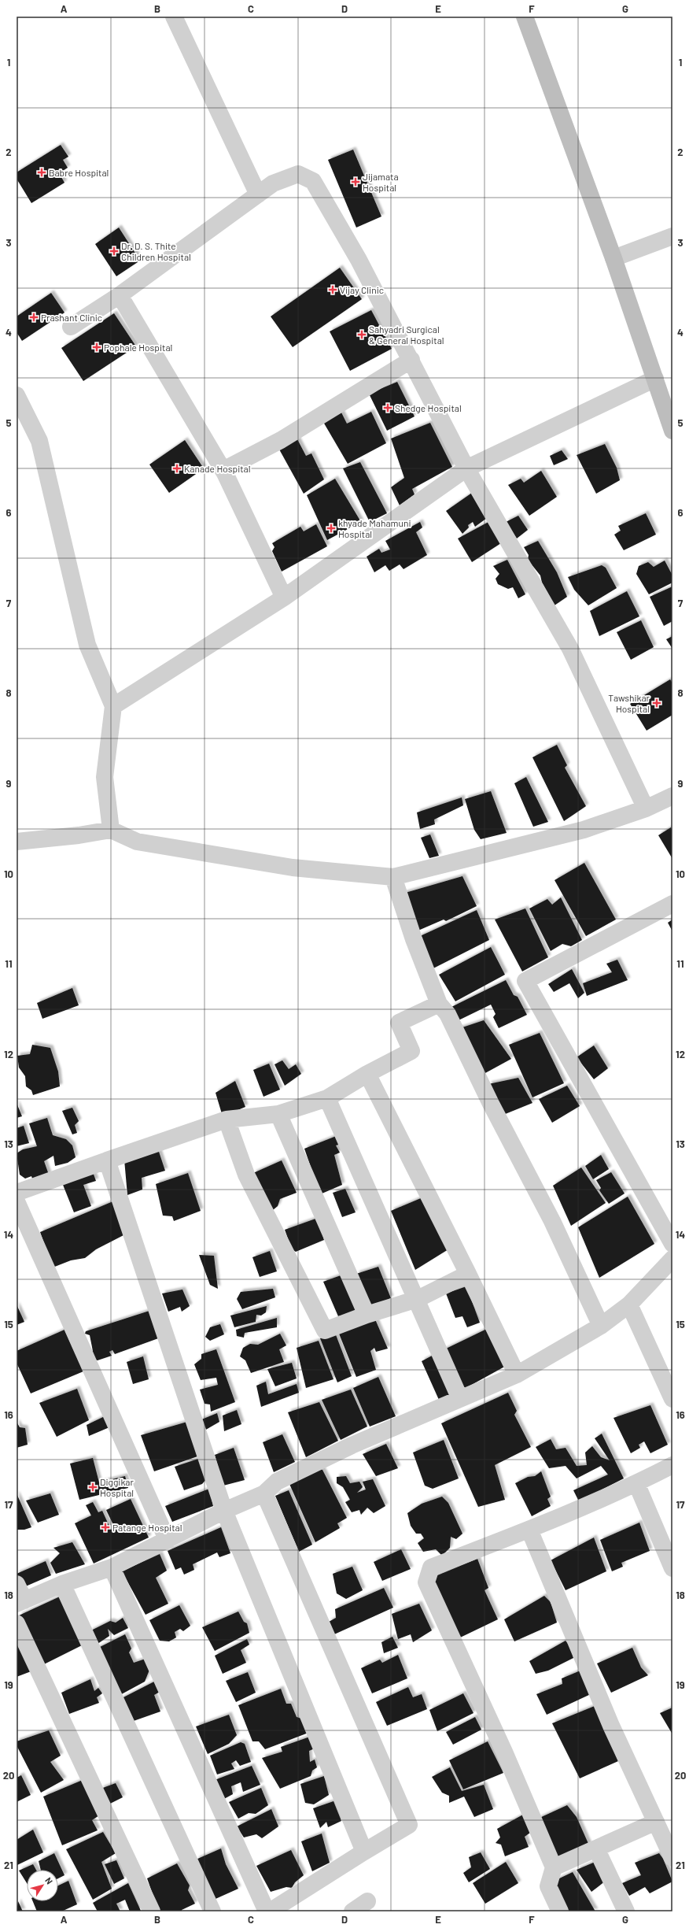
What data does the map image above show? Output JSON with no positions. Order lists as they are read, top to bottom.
{
  "places": {
    "health": [
      "Babre Hospital",
      "Jijamata Hospital",
      "Dr. D. S. Thite Children Hospital",
      "Vijay Clinic",
      "Prashant Clinic",
      "Sahyadri Surgical & General Hospital",
      "Pophale Hospital",
      "Shedge Hospital",
      "Kanade Hospital",
      "khyade Mahamuni Hospital",
      "Tawshikar Hospital",
      "Diggikar Hospital",
      "Patange Hospital"
    ]
  },
  "north": "top right",
  "grid": {
    "columns": [
      "A",
      "B",
      "C",
      "D",
      "E",
      "F",
      "G"
    ],
    "rows": [
      "1",
      "2",
      "3",
      "4",
      "5",
      "6",
      "7",
      "8",
      "9",
      "10",
      "11",
      "12",
      "13",
      "14",
      "15",
      "16",
      "17",
      "18",
      "19",
      "20",
      "21"
    ]
  }
}
